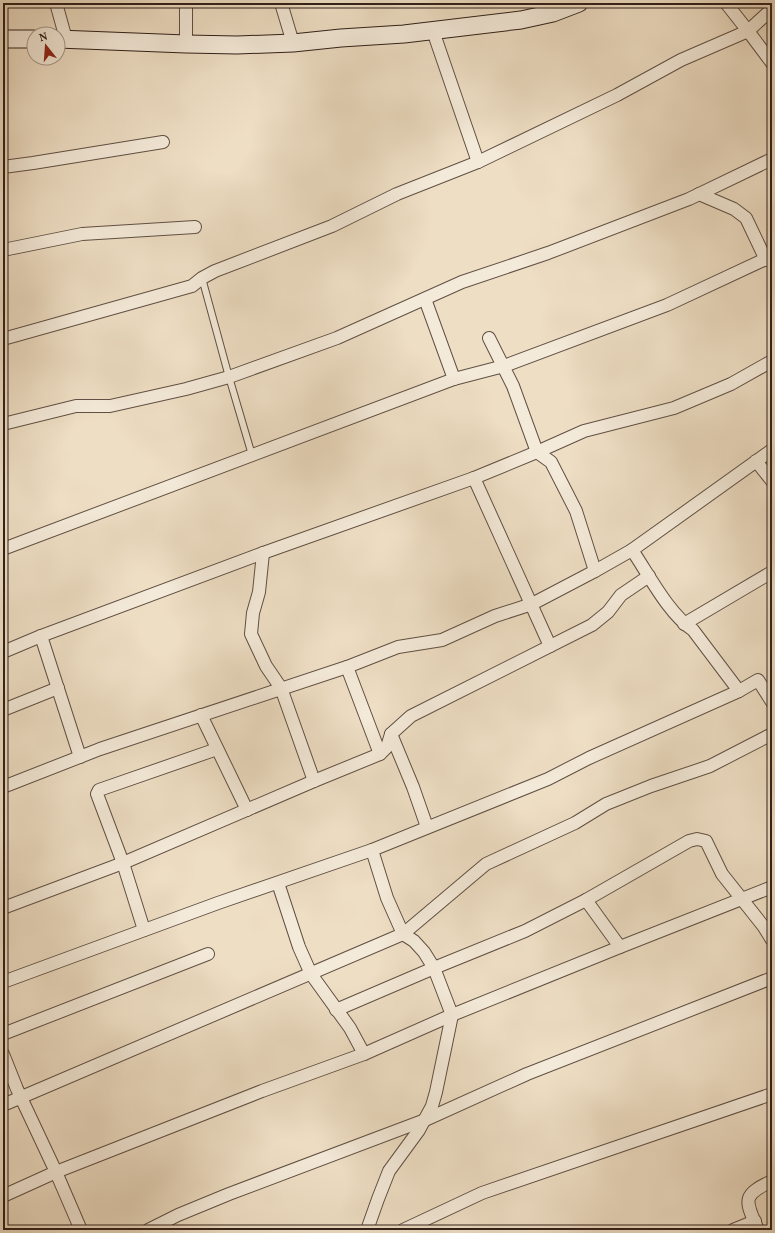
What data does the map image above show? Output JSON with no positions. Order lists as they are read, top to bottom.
{
  "north": "top"
}
